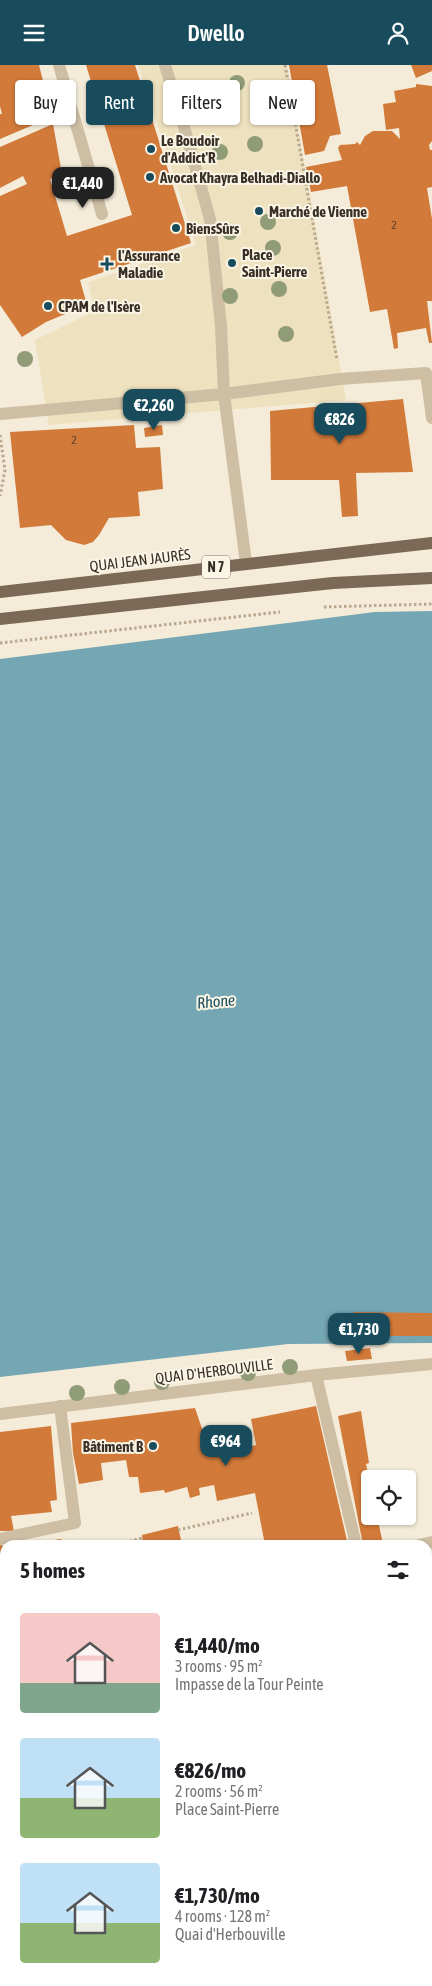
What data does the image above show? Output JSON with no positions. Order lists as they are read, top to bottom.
{
  "streets": {
    "main road": ["QUAI JEAN JAURÈS", "N 7"],
    "street": ["QUAI D'HERBOUVILLE"]
  },
  "water": ["Rhone"],
  "places": {
    "other": [
      "Le Boudoir d'Addict'R",
      "Avocat Khayra Belhadi-Diallo",
      "Marché de Vienne",
      "BiensSûrs",
      "Place Saint-Pierre",
      "CPAM de l'Isère",
      "Bâtiment B"
    ],
    "health": ["l'Assurance Maladie"]
  },
  "house_numbers": ["2", "2"],
  "page": {
    "header": "Dwello",
    "chip": [
      "Buy",
      "Rent",
      "Filters",
      "New"
    ],
    "price": [
      "€1,440",
      "€2,260",
      "€826",
      "€1,730",
      "€964"
    ],
    "heading": "5 homes",
    "list": [
      {
        "name": "€1,440/mo",
        "note": "3 rooms · 95 m² · Impasse de la Tour Peinte"
      },
      {
        "name": "€826/mo",
        "note": "2 rooms · 56 m² · Place Saint-Pierre"
      },
      {
        "name": "€1,730/mo",
        "note": "4 rooms · 128 m² · Quai d'Herbouville"
      }
    ]
  }
}
